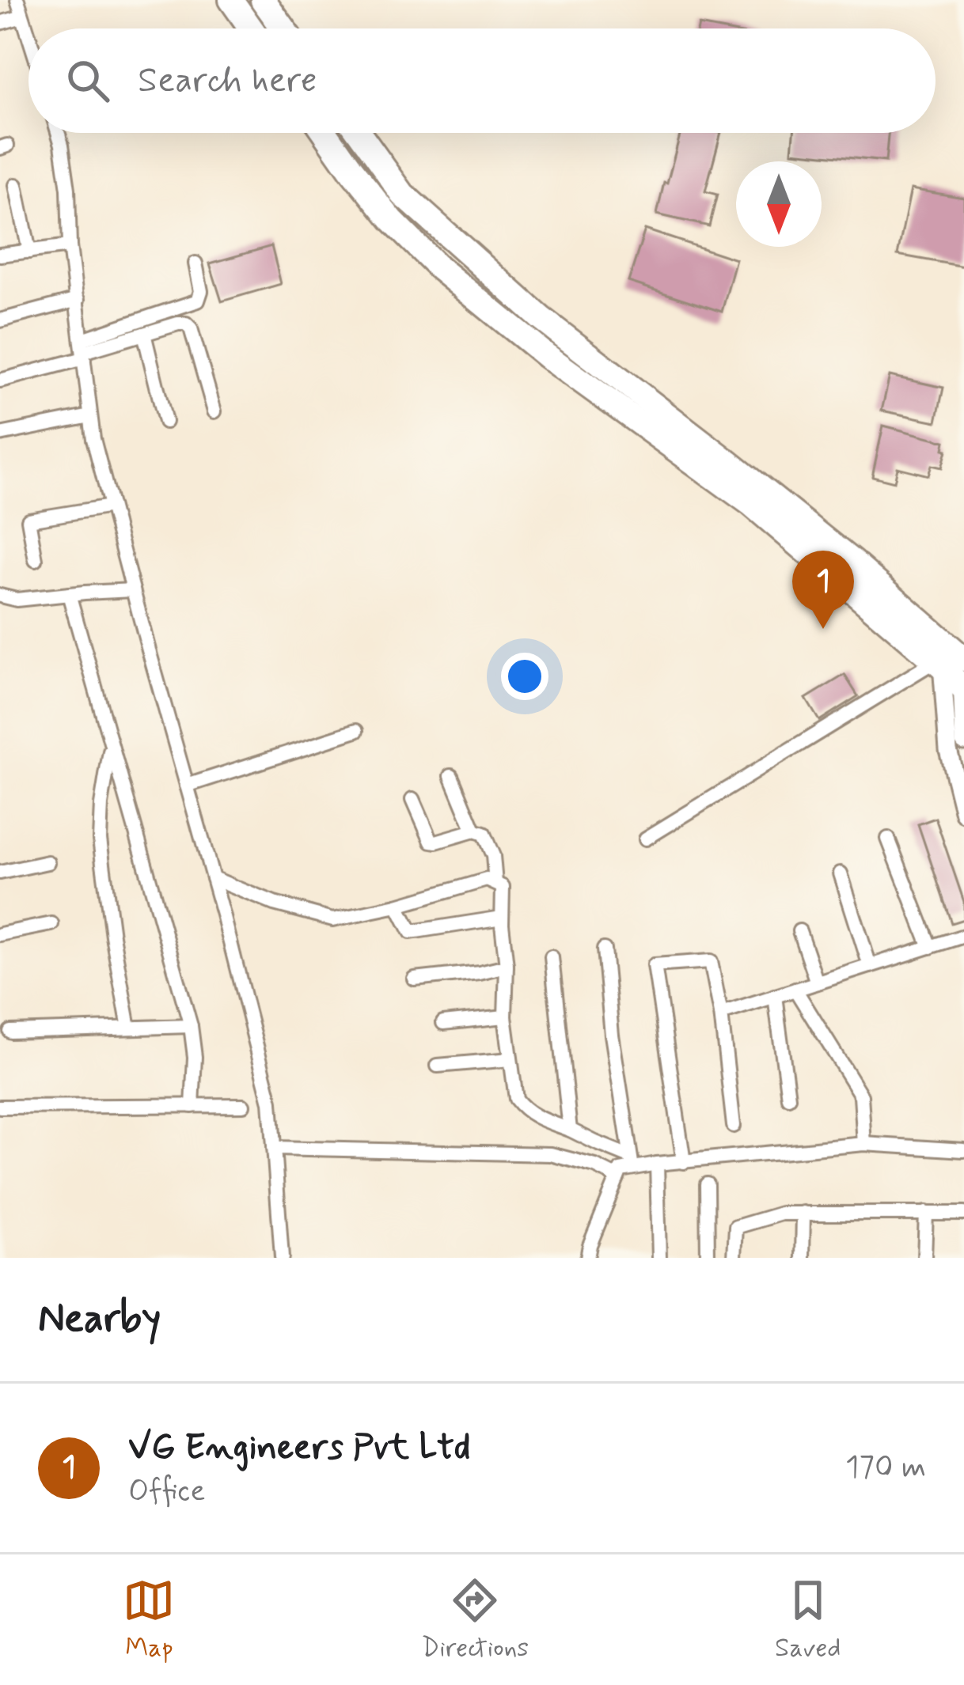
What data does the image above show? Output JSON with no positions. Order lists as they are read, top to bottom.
{
  "north": "bottom",
  "page": {
    "search": "Search here",
    "pins": "1",
    "heading": "Nearby",
    "list": [
      {
        "mark": "1",
        "name": "VG Engineers Pvt Ltd",
        "note": "Office",
        "value": "170 m"
      }
    ],
    "nav": ["Map", "Directions", "Saved"]
  }
}
